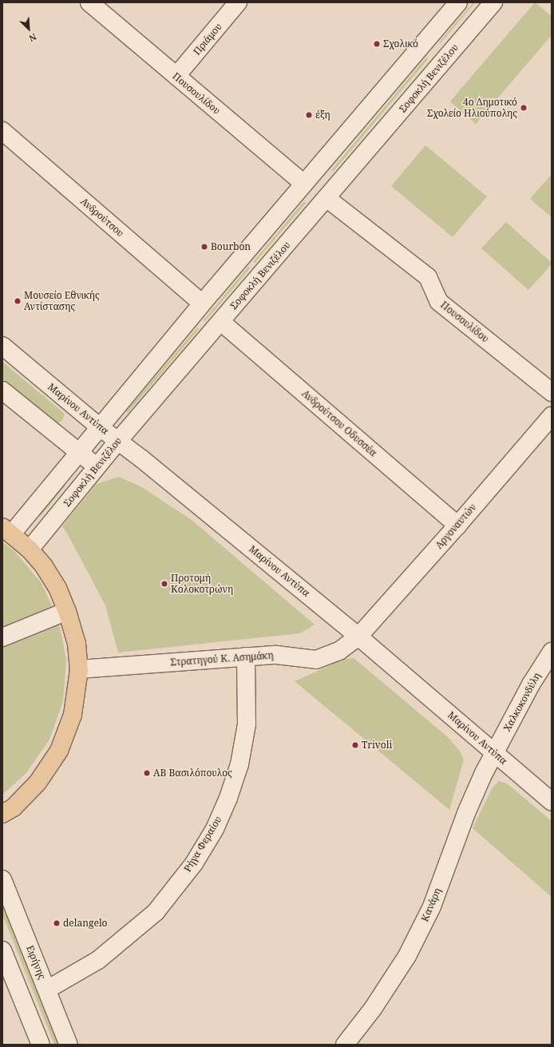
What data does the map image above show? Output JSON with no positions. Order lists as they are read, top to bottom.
{
  "streets": {
    "street": [
      "Πριάμου",
      "Σοφοκλή Βενιζέλου",
      "Πουσουλίδου",
      "Ανδρούτσου",
      "Μαρίνου Αντύπα",
      "Ανδρούτσου Οδυσσέα",
      "Αργοναυτών",
      "Στρατηγού Κ. Ασημάκη",
      "Χαλκοκονδύλη",
      "Ρήγα Φεραίου",
      "Κανάρη",
      "Ειρήνης"
    ]
  },
  "crossings": [
    ["Πριάμου", "Πουσουλίδου"],
    ["Σοφοκλή Βενιζέλου", "Πουσουλίδου"],
    ["Σοφοκλή Βενιζέλου", "Μαρίνου Αντύπα"],
    ["Σοφοκλή Βενιζέλου", "Ανδρούτσου Οδυσσέα"],
    ["Μαρίνου Αντύπα", "Αργοναυτών"],
    ["Μαρίνου Αντύπα", "Στρατηγού Κ. Ασημάκη"],
    ["Μαρίνου Αντύπα", "Χαλκοκονδύλη"],
    ["Μαρίνου Αντύπα", "Κανάρη"],
    ["Ανδρούτσου Οδυσσέα", "Αργοναυτών"],
    ["Αργοναυτών", "Στρατηγού Κ. Ασημάκη"],
    ["Στρατηγού Κ. Ασημάκη", "Ρήγα Φεραίου"],
    ["Χαλκοκονδύλη", "Κανάρη"],
    ["Ρήγα Φεραίου", "Ειρήνης"]
  ],
  "places": [
    "Σχολικό",
    "4ο Δημοτικό Σχολείο Ηλιούπολης",
    "έξη",
    "Bourbon",
    "Μουσείο Εθνικής Αντίστασης",
    "Προτομή Κολοκοτρώνη",
    "Trivoli",
    "ΑΒ Βασιλόπουλος",
    "delangelo"
  ],
  "north": "bottom right"
}
